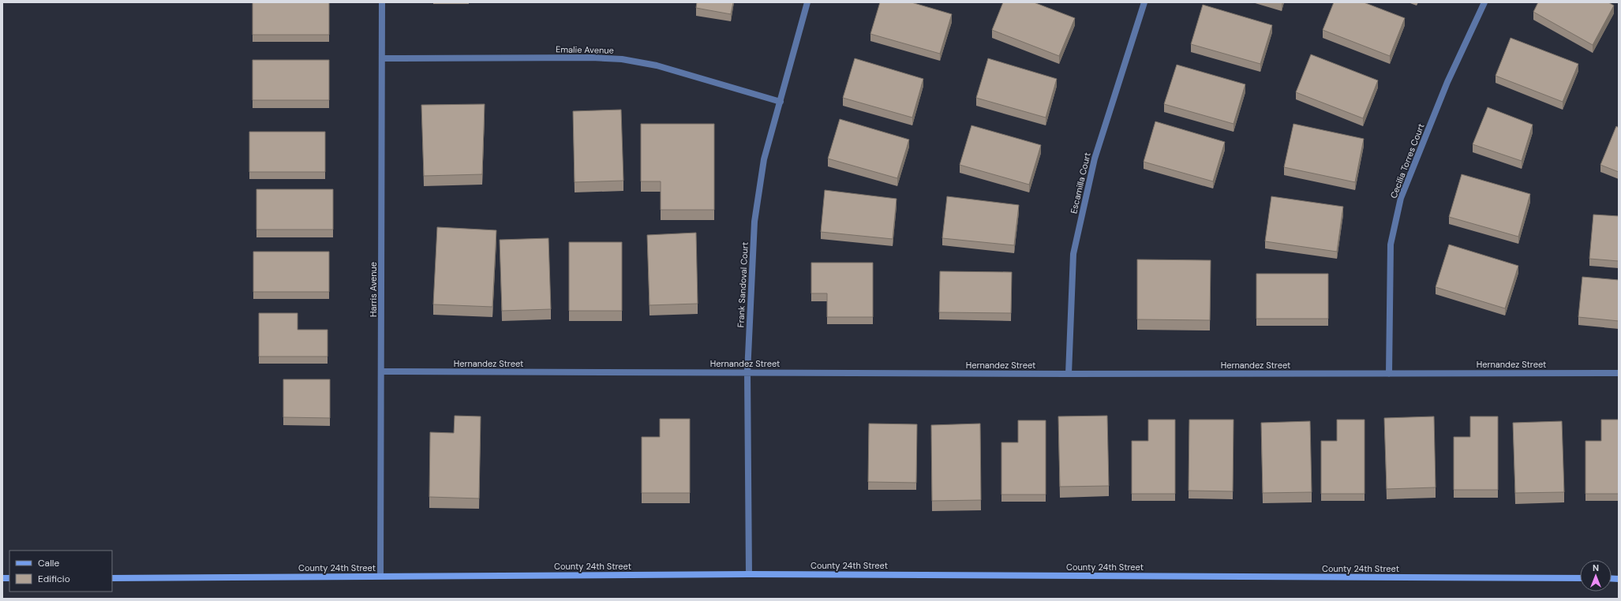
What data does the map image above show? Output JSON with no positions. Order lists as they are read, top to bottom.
{
  "streets": {
    "main road": ["County 24th Street"],
    "street": [
      "Emalie Avenue",
      "Cecilia Torres Court",
      "Escamilla Court",
      "Frank Sandoval Court",
      "Harris Avenue",
      "Hernandez Street"
    ]
  },
  "crossings": [
    ["Emalie Avenue", "Frank Sandoval Court"],
    ["Emalie Avenue", "Harris Avenue"],
    ["Cecilia Torres Court", "Hernandez Street"],
    ["Escamilla Court", "Hernandez Street"],
    ["Frank Sandoval Court", "Hernandez Street"],
    ["Frank Sandoval Court", "County 24th Street"],
    ["Harris Avenue", "Hernandez Street"],
    ["Harris Avenue", "County 24th Street"]
  ],
  "legend": ["Calle", "Edificio"],
  "north": "top"
}
